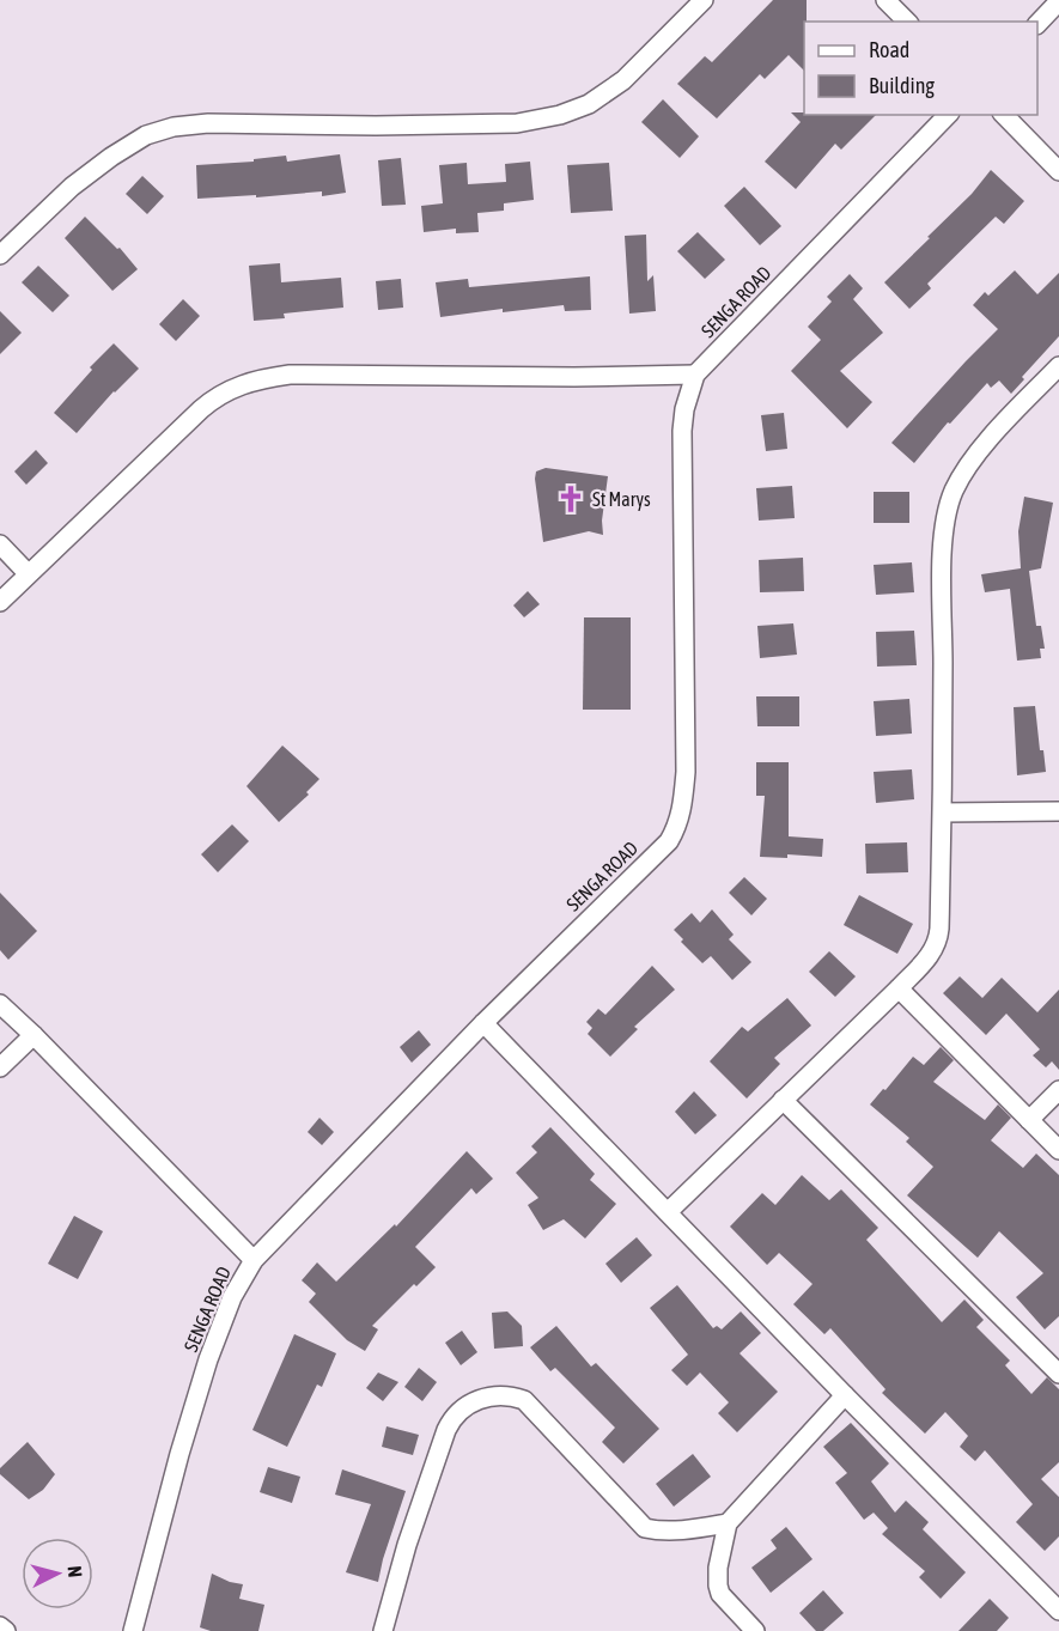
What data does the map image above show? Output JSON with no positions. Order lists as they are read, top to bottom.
{
  "streets": {
    "street": ["SENGA ROAD"]
  },
  "places": {
    "church": ["St Marys"]
  },
  "legend": ["Road", "Building"],
  "north": "right"
}
